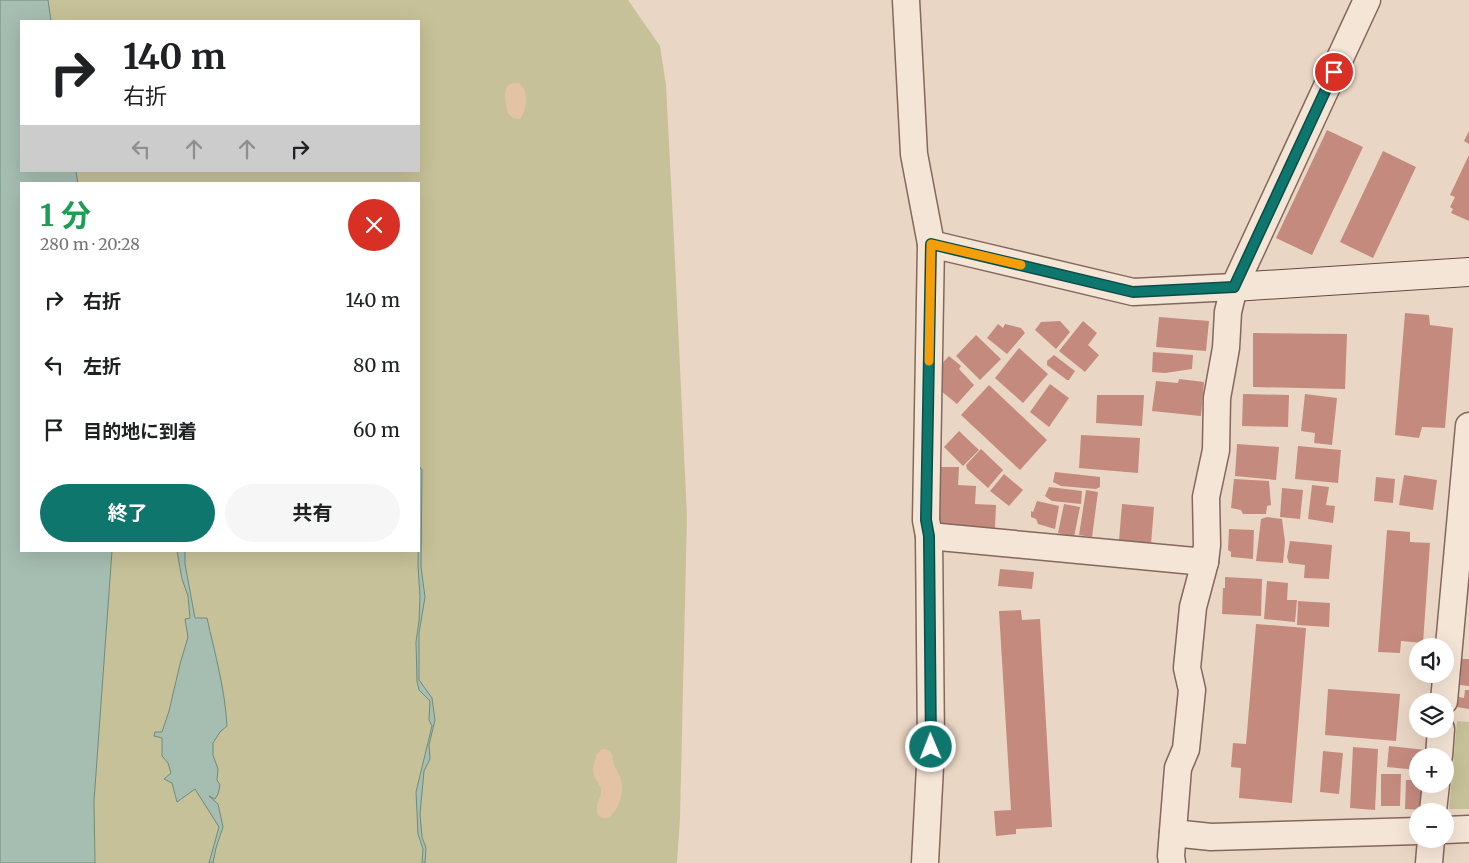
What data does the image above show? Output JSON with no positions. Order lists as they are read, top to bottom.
{
  "page": {
    "turn": ["140 m", "右折"],
    "heading": ["1 分", "280 m · 20:28"],
    "list": [
      {
        "name": "右折",
        "value": "140 m"
      },
      {
        "name": "左折",
        "value": "80 m"
      },
      {
        "name": "目的地に到着",
        "value": "60 m"
      }
    ],
    "buttons": ["終了", "共有"],
    "map_buttons": ["+", "−"]
  }
}
